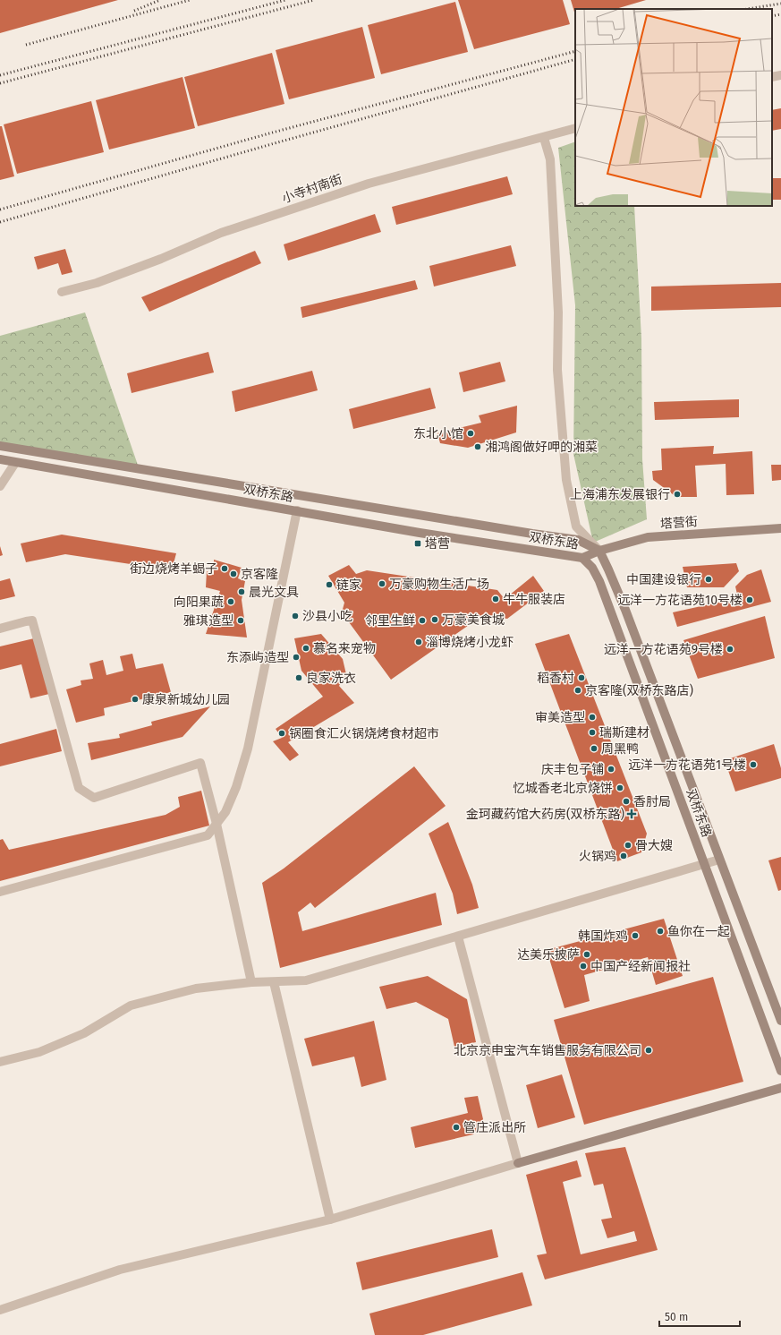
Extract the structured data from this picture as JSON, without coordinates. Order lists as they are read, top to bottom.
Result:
{
  "streets": {
    "street": ["小寺村南街", "双桥东路", "塔营街"]
  },
  "crossings": [
    ["双桥东路", "塔营街"]
  ],
  "places": {
    "other": [
      "东北小馆",
      "湘鸿阁做好呷的湘菜",
      "上海浦东发展银行",
      "街边烧烤羊蝎子",
      "京客隆",
      "中国建设银行",
      "万豪购物生活广场",
      "链家",
      "晨光文具",
      "牛牛服装店",
      "远洋一方花语苑10号楼",
      "向阳果蔬",
      "沙县小吃",
      "万豪美食城",
      "雅琪造型",
      "邻里生鲜",
      "淄博烧烤小龙虾",
      "慕名来宠物",
      "远洋一方花语苑9号楼",
      "东添屿造型",
      "良家洗衣",
      "稻香村",
      "京客隆(双桥东路店)",
      "康泉新城幼儿园",
      "审美造型",
      "瑞斯建材",
      "锅圈食汇火锅烧烤食材超市",
      "周黑鸭",
      "远洋一方花语苑1号楼",
      "庆丰包子铺",
      "忆城香老北京烧饼",
      "香肘局",
      "骨大嫂",
      "火锅鸡",
      "鱼你在一起",
      "韩国炸鸡",
      "达美乐披萨",
      "中国产经新闻报社",
      "北京京申宝汽车销售服务有限公司",
      "管庄派出所"
    ],
    "transit": ["塔营"],
    "health": ["金珂藏药馆大药房(双桥东路)"]
  },
  "scale_bar": "50 m"
}
